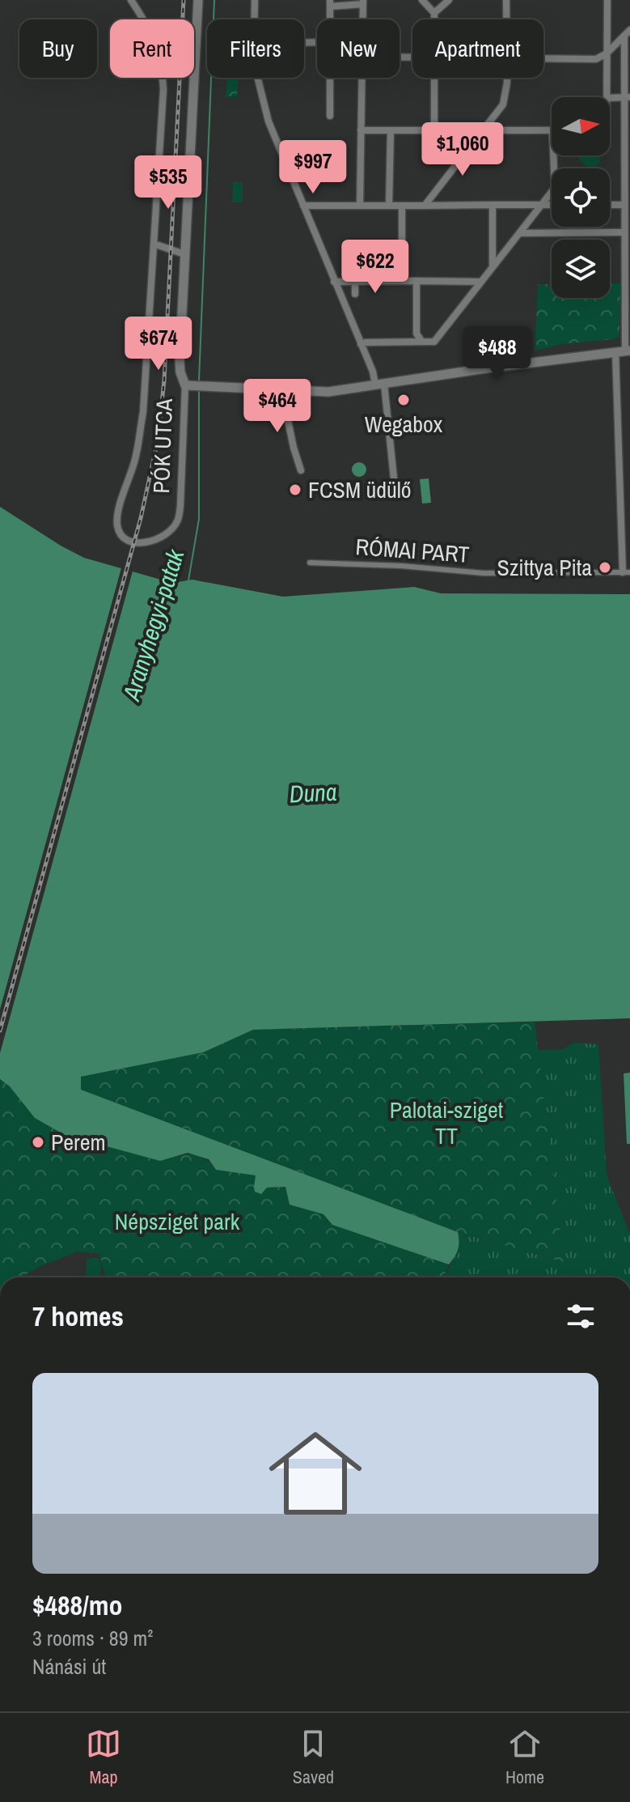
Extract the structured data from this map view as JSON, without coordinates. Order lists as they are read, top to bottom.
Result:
{
  "streets": {
    "street": ["PÓK UTCA", "RÓMAI PART"]
  },
  "water": ["Aranyhegyi-patak", "Duna"],
  "parks": ["Palotai-sziget TT", "Népsziget park"],
  "places": [
    "Wegabox",
    "FCSM üdülő",
    "Szittya Pita",
    "Perem"
  ],
  "north": "right",
  "page": {
    "chip": [
      "Buy",
      "Rent",
      "Filters",
      "New",
      "Apartment"
    ],
    "price": [
      "$1,060",
      "$997",
      "$535",
      "$622",
      "$674",
      "$488",
      "$464"
    ],
    "heading": "7 homes",
    "list": [
      {
        "name": "$488/mo",
        "note": "3 rooms · 89 m² · Nánási út"
      }
    ],
    "tabs": ["Map", "Saved", "Home"]
  }
}
